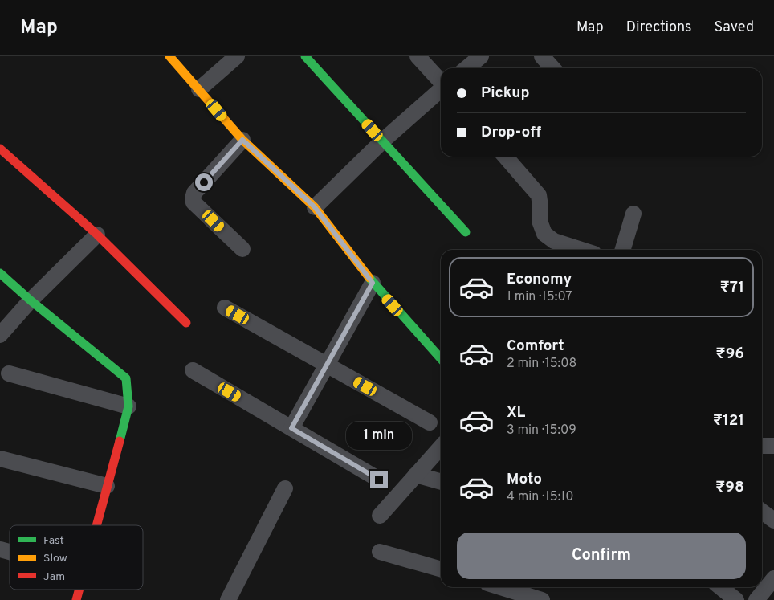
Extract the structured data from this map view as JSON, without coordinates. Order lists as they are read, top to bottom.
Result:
{
  "legend": ["Fast", "Slow", "Jam"],
  "page": {
    "header": "Map",
    "nav": ["Map", "Directions", "Saved"],
    "banner": ["Pickup", "Drop-off"],
    "list": [
      {
        "name": "Economy",
        "note": "1 min · 15:07",
        "value": "₹71"
      },
      {
        "name": "Comfort",
        "note": "2 min · 15:08",
        "value": "₹96"
      },
      {
        "name": "XL",
        "note": "3 min · 15:09",
        "value": "₹121"
      },
      {
        "name": "Moto",
        "note": "4 min · 15:10",
        "value": "₹98"
      }
    ],
    "bubble": "1 min",
    "buttons": "Confirm"
  }
}
